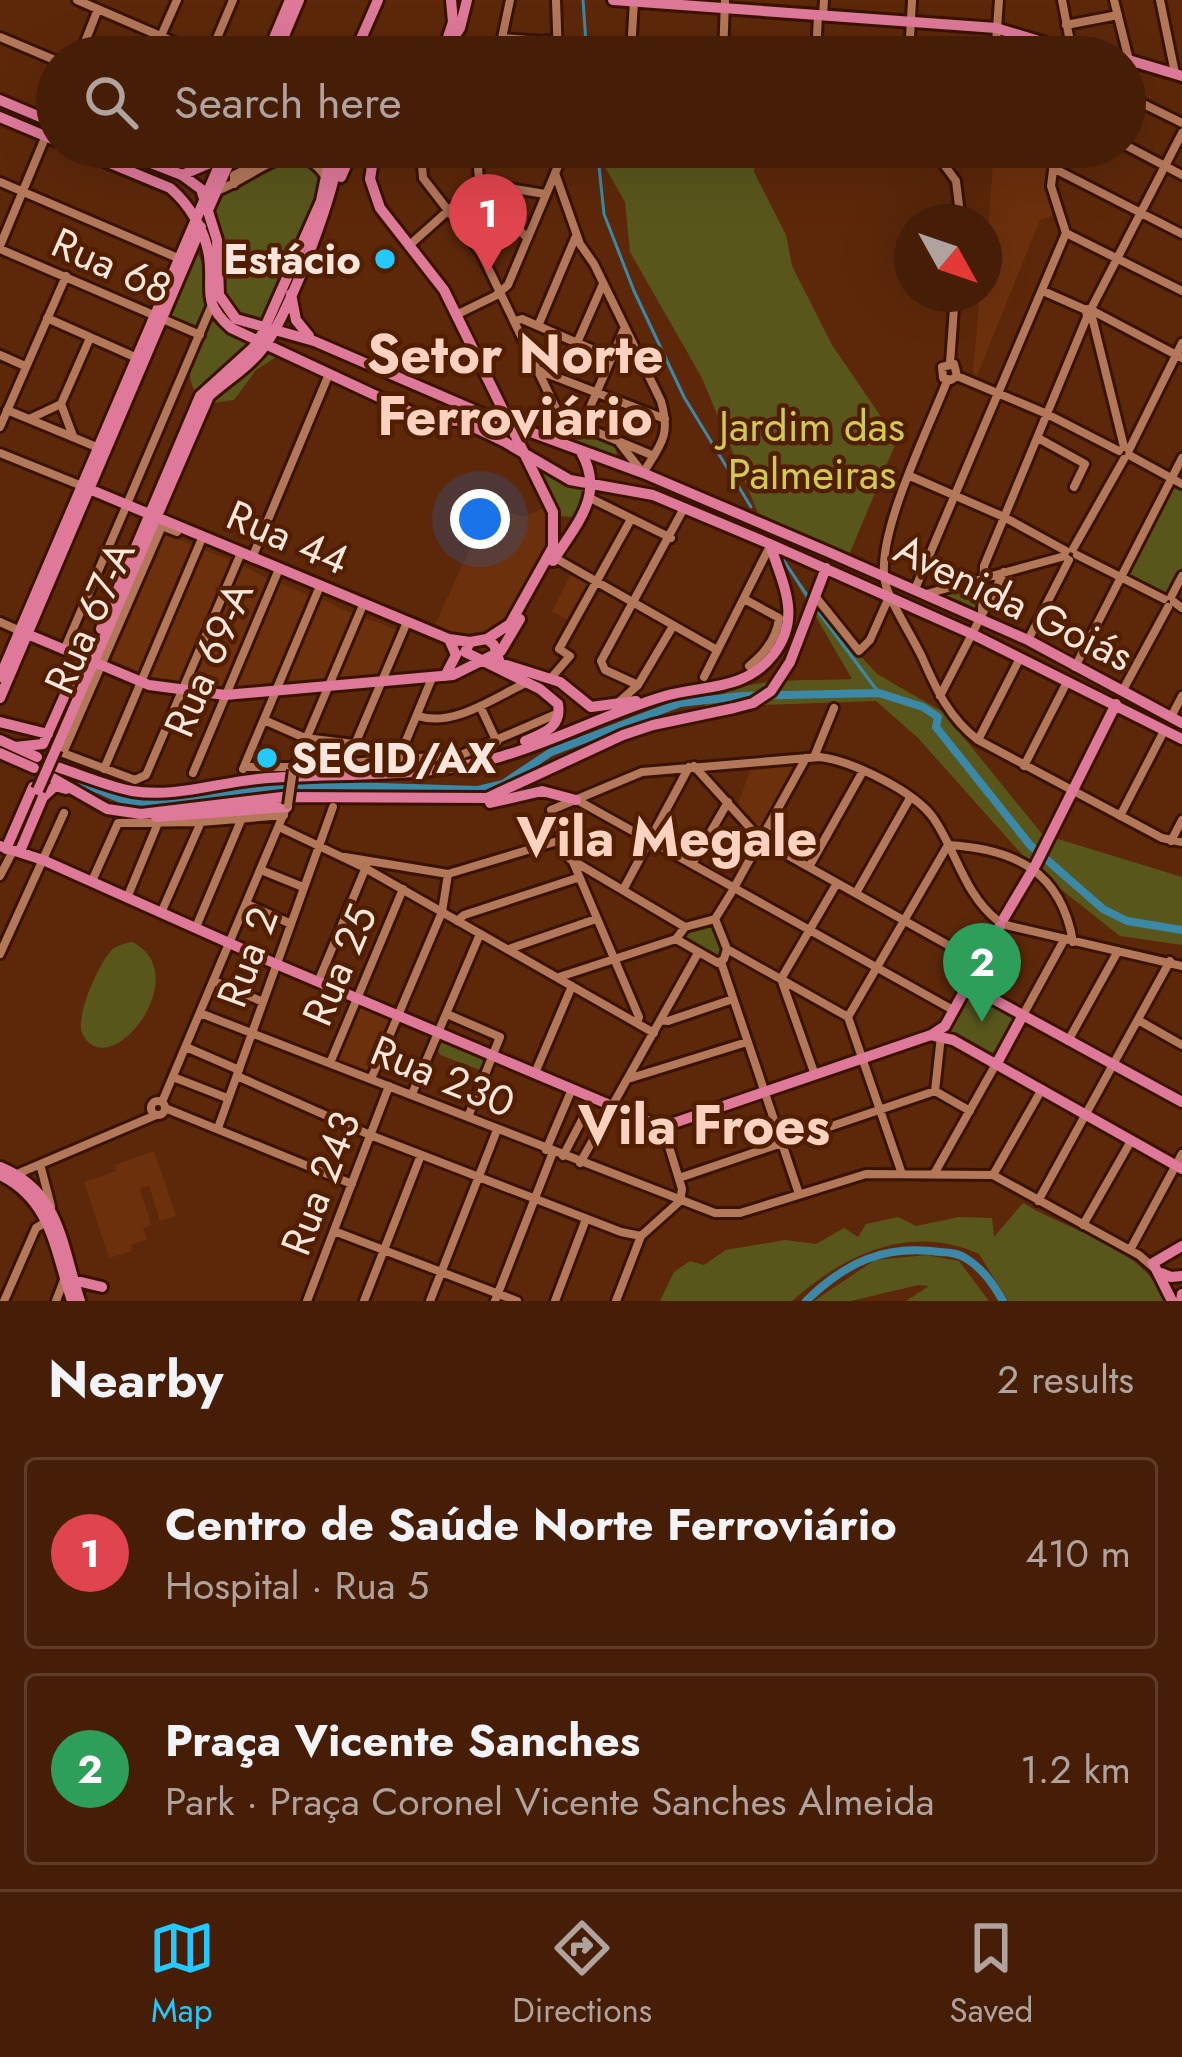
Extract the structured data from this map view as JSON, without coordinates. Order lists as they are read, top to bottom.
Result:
{
  "streets": {
    "main road": ["Rua 44", "Avenida Goiás"],
    "street": [
      "Rua 68",
      "Rua 67-A",
      "Rua 69-A",
      "Rua 2",
      "Rua 25",
      "Rua 230",
      "Rua 243"
    ]
  },
  "crossings": [
    ["Rua 44", "Rua 67-A"],
    ["Rua 44", "Rua 69-A"],
    ["Rua 2", "Rua 230"],
    ["Rua 25", "Rua 230"],
    ["Rua 230", "Rua 243"]
  ],
  "districts": ["Setor Norte Ferroviário", "Vila Megale", "Vila Froes"],
  "parks": ["Jardim das Palmeiras"],
  "places": ["Estácio", "SECID/AX"],
  "north": "bottom right",
  "page": {
    "search": "Search here",
    "pins": ["1", "2"],
    "heading": ["Nearby", "2 results"],
    "list": [
      {
        "mark": "1",
        "name": "Centro de Saúde Norte Ferroviário",
        "note": "Hospital · Rua 5",
        "value": "410 m"
      },
      {
        "mark": "2",
        "name": "Praça Vicente Sanches",
        "note": "Park · Praça Coronel Vicente Sanches Almeida",
        "value": "1.2 km"
      }
    ],
    "nav": ["Map", "Directions", "Saved"]
  }
}
